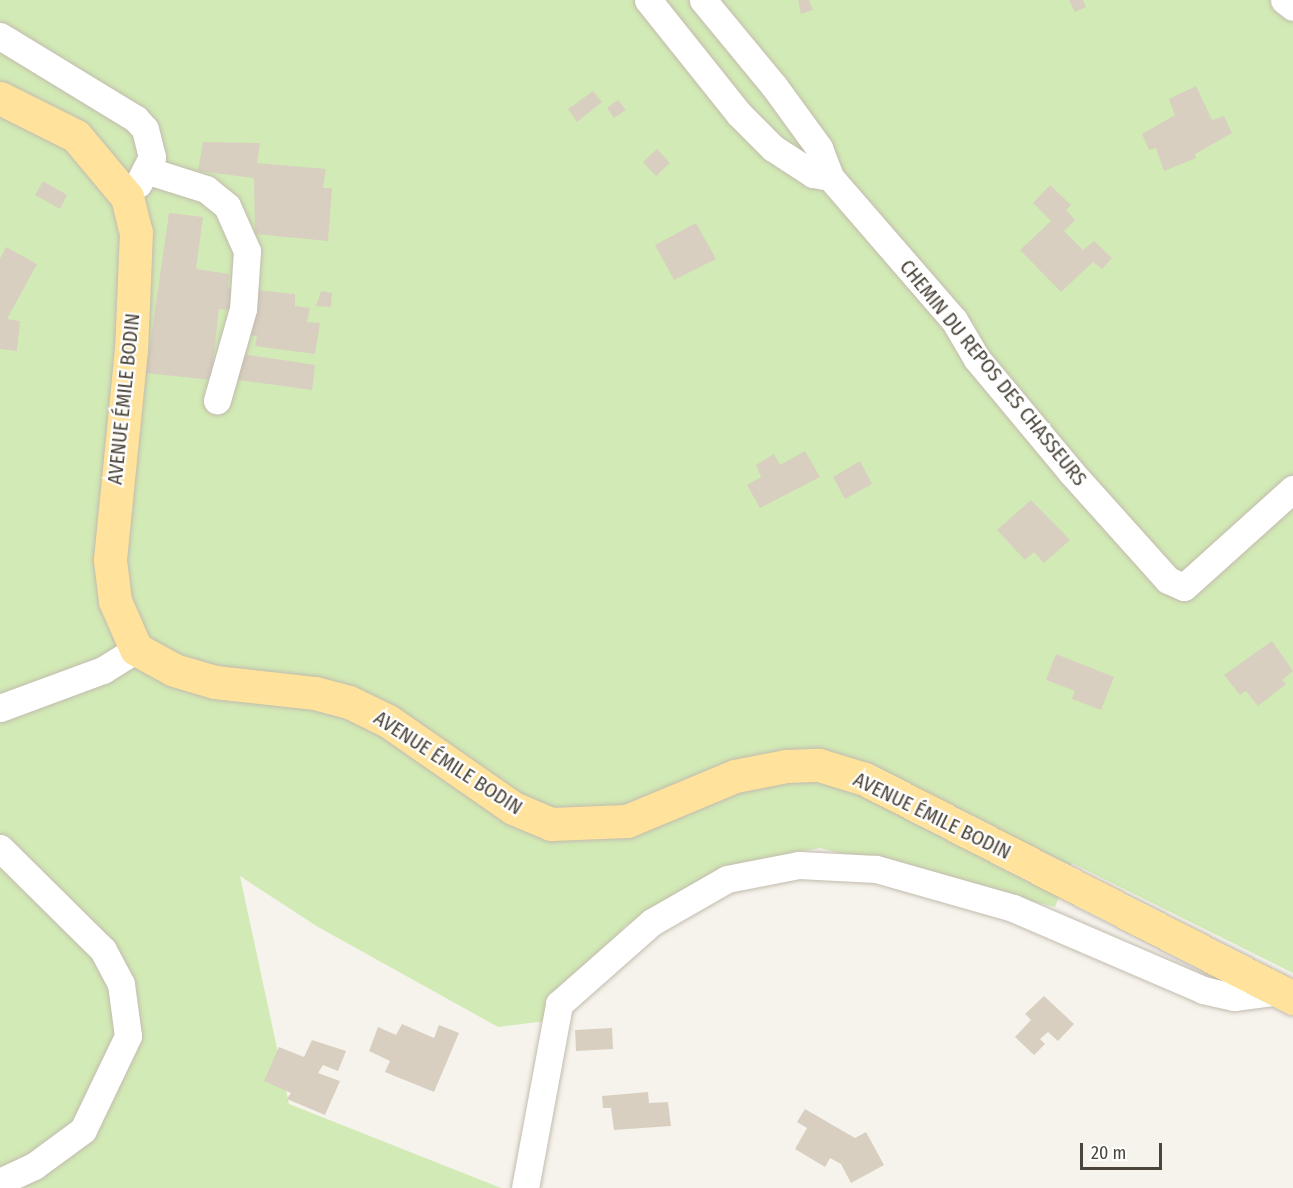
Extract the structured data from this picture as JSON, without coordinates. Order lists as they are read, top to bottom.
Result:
{
  "streets": {
    "main road": ["AVENUE ÉMILE BODIN"],
    "street": ["CHEMIN DU REPOS DES CHASSEURS"]
  },
  "scale_bar": "20 m"
}
